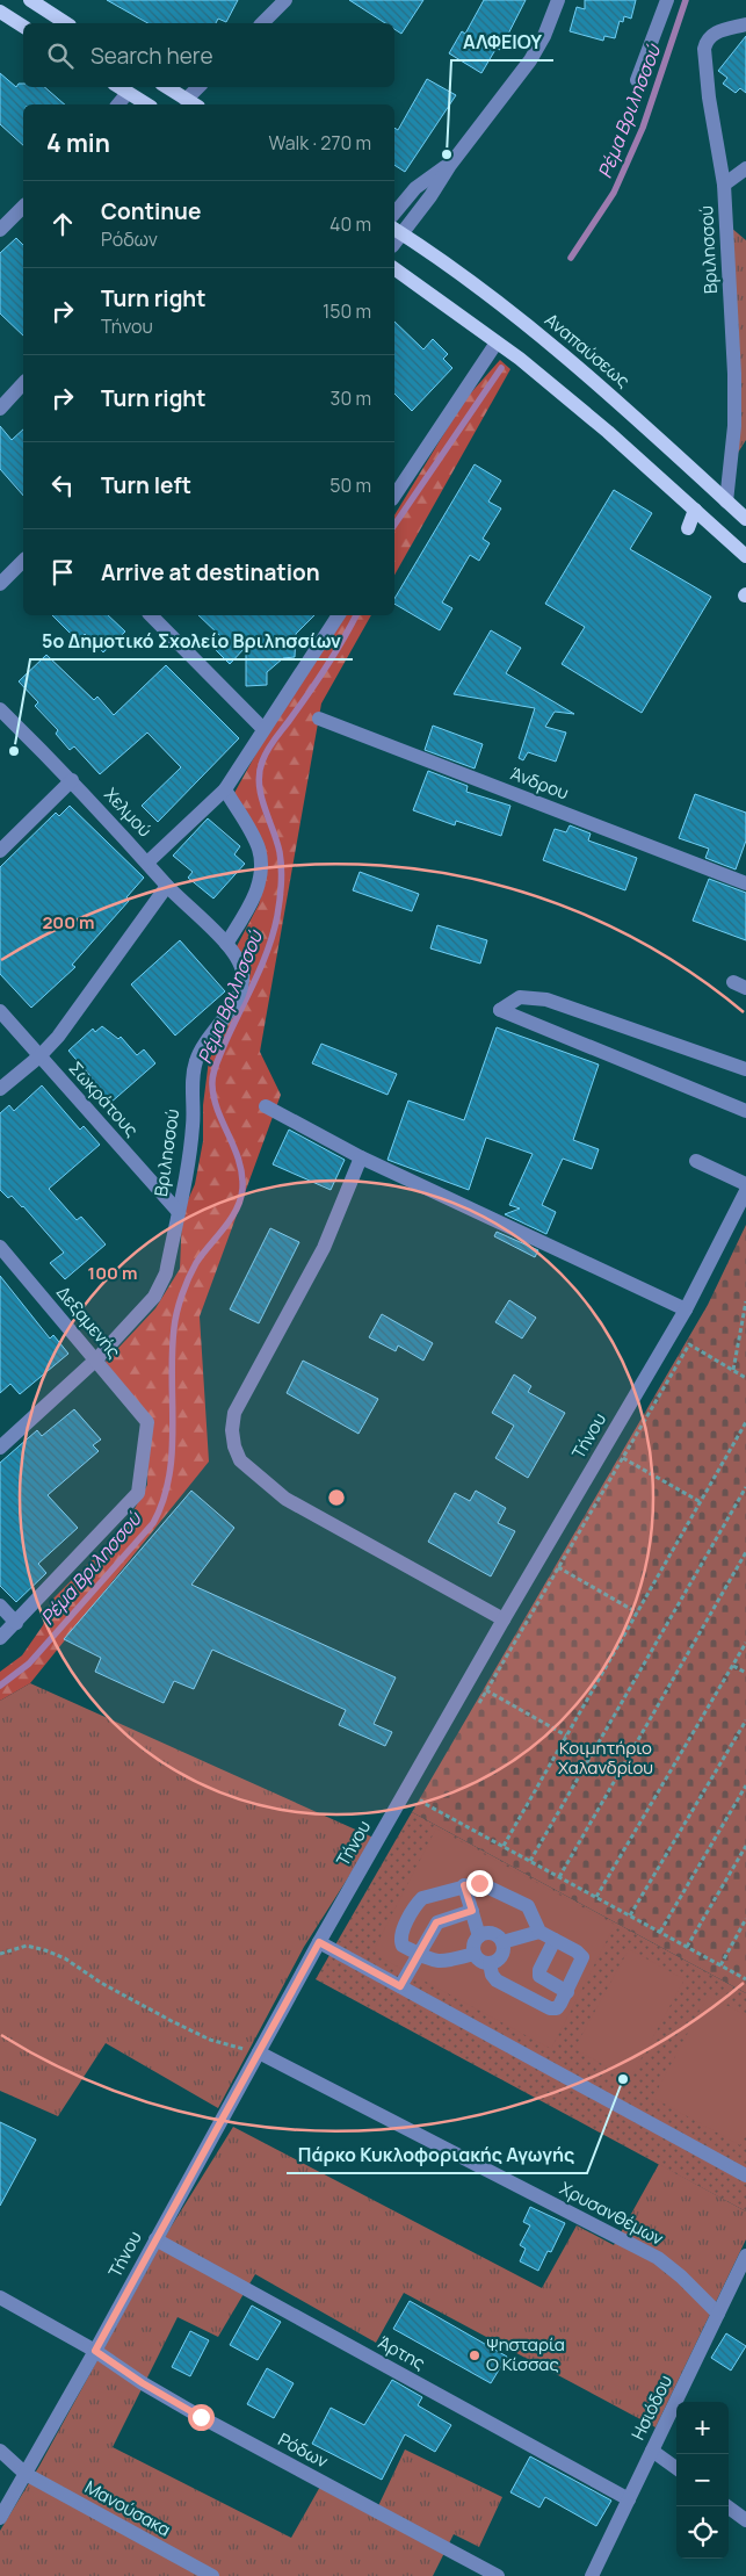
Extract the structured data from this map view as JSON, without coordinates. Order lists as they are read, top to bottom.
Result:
{
  "streets": {
    "main road": ["Αναπαύσεως"],
    "street": [
      "Βριλησσού",
      "Άνδρου",
      "Χελμού",
      "Σωκράτους",
      "Δεξαμενής",
      "Τήνου",
      "Χρυσανθέμων",
      "Άρτης",
      "Ησιόδου",
      "Ρόδων",
      "Μανούσακα"
    ]
  },
  "crossings": [
    ["Βριλησσού", "Αναπαύσεως"],
    ["Βριλησσού", "Χελμού"],
    ["Βριλησσού", "Σωκράτους"],
    ["Βριλησσού", "Δεξαμενής"],
    ["Τήνου", "Χρυσανθέμων"],
    ["Τήνου", "Άρτης"],
    ["Τήνου", "Ρόδων"],
    ["Τήνου", "Μανούσακα"],
    ["Χρυσανθέμων", "Ησιόδου"],
    ["Άρτης", "Ησιόδου"]
  ],
  "water": ["Ρέμα Βριλησσού"],
  "parks": ["Κοιμητήριο Χαλανδρίου"],
  "places": [
    "ΑΛΦΕΙΟΥ",
    "5ο Δημοτικό Σχολείο Βριλησσίων",
    "Πάρκο Κυκλοφοριακής Αγωγής",
    "Ψησταρία Ο Κίσσας"
  ],
  "page": {
    "search": "Search here",
    "heading": ["4 min", "Walk · 270 m"],
    "list": [
      ["Continue", "Ρόδων", "40 m"],
      ["Turn right", "Τήνου", "150 m"],
      ["Turn right", "30 m"],
      ["Turn left", "50 m"],
      "Arrive at destination"
    ],
    "map_buttons": ["+", "−"]
  },
  "rings": ["200 m", "100 m"]
}
